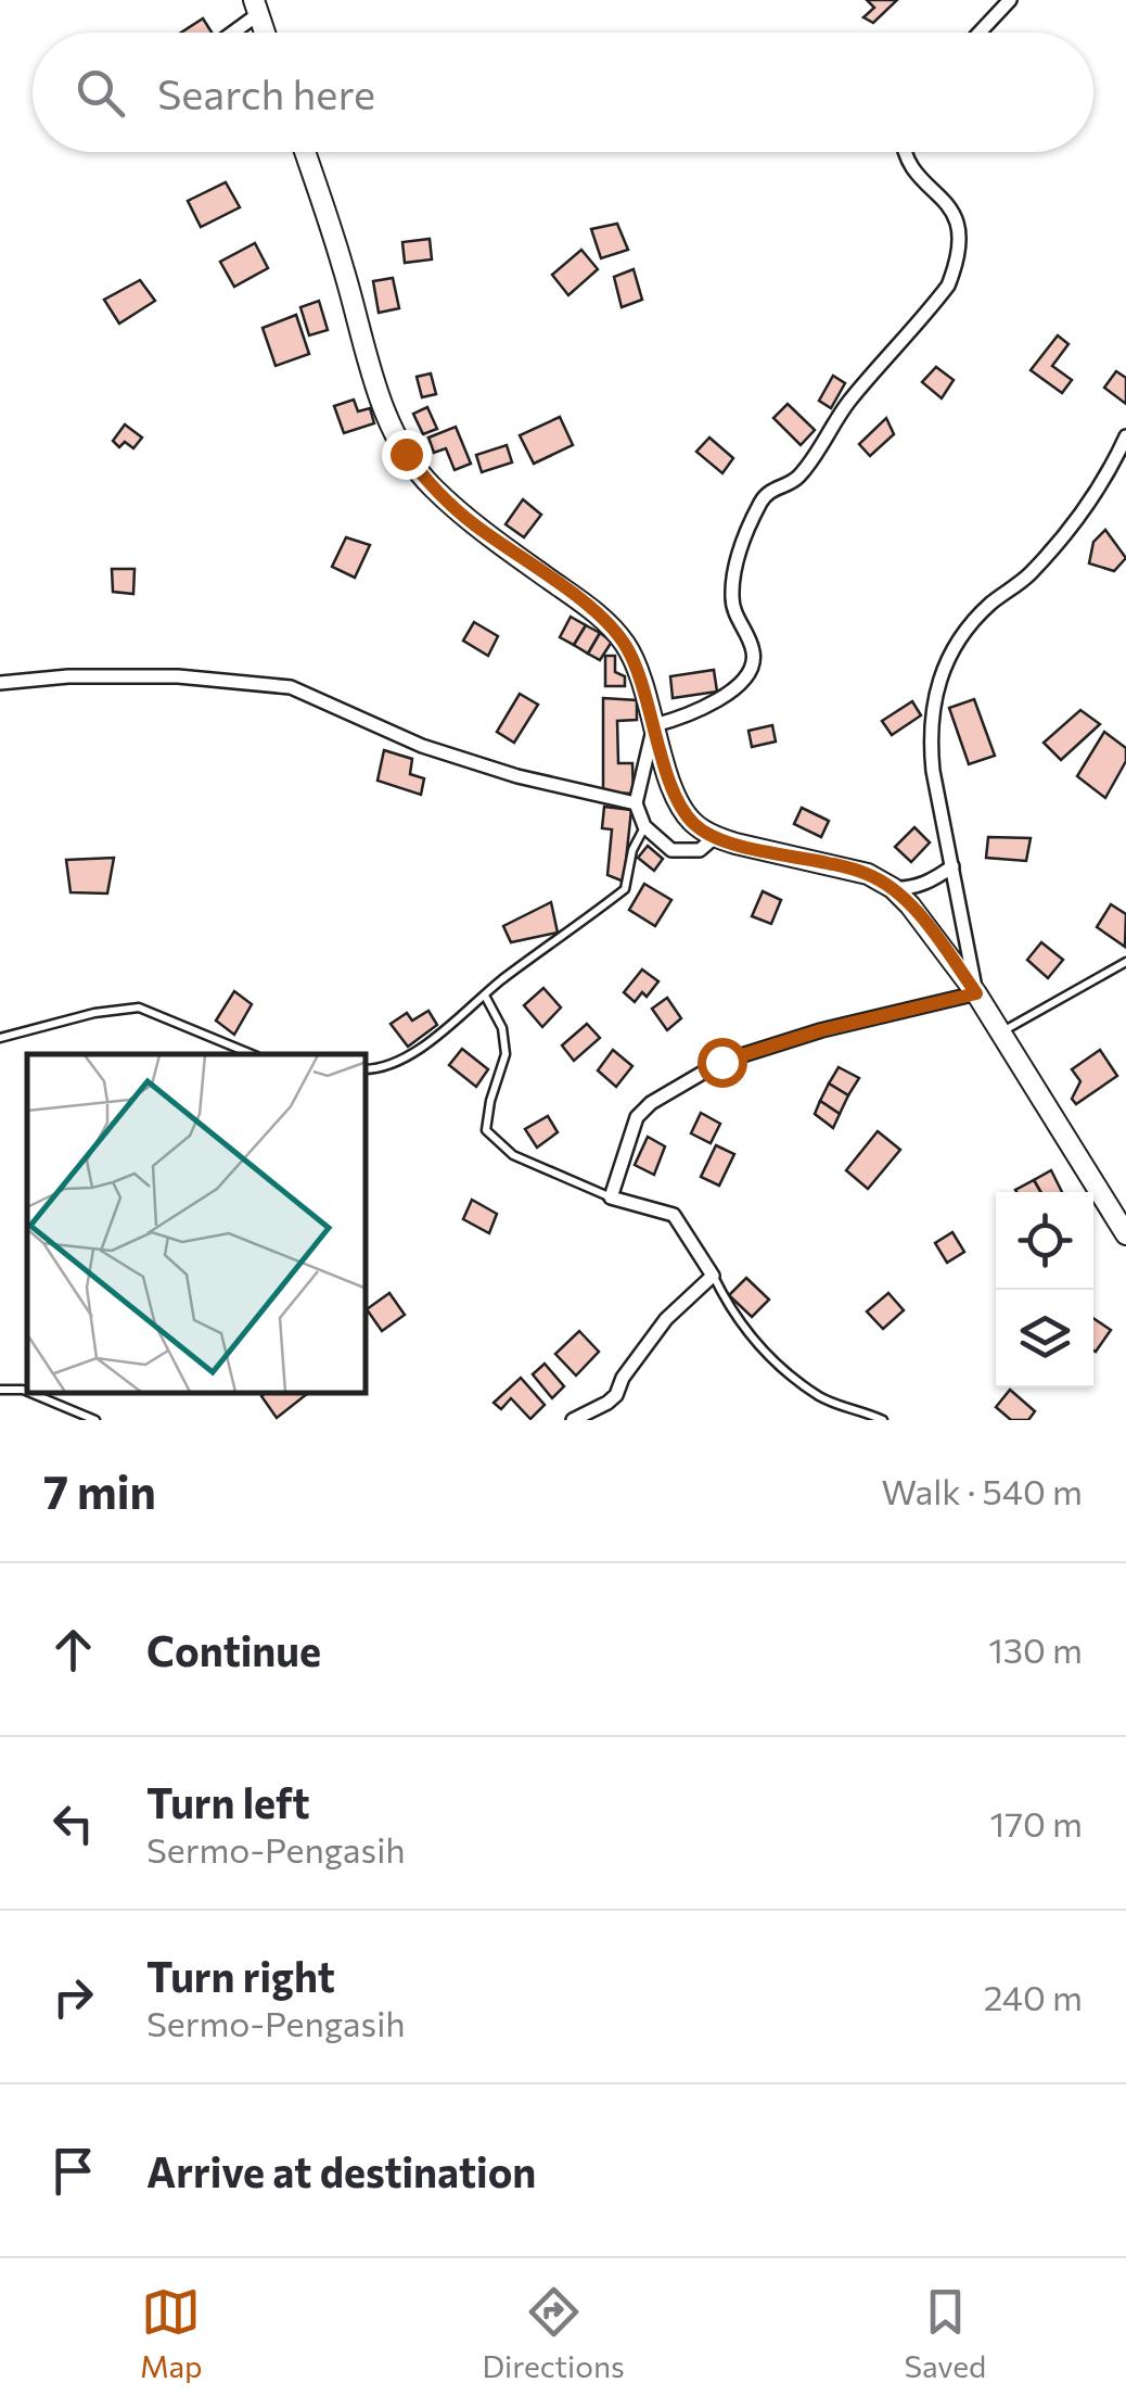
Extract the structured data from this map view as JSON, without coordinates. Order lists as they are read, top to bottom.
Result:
{
  "page": {
    "search": "Search here",
    "heading": ["7 min", "Walk · 540 m"],
    "list": [
      ["Continue", "130 m"],
      ["Turn left", "Sermo-Pengasih", "170 m"],
      ["Turn right", "Sermo-Pengasih", "240 m"],
      "Arrive at destination"
    ],
    "nav": ["Map", "Directions", "Saved"]
  }
}
